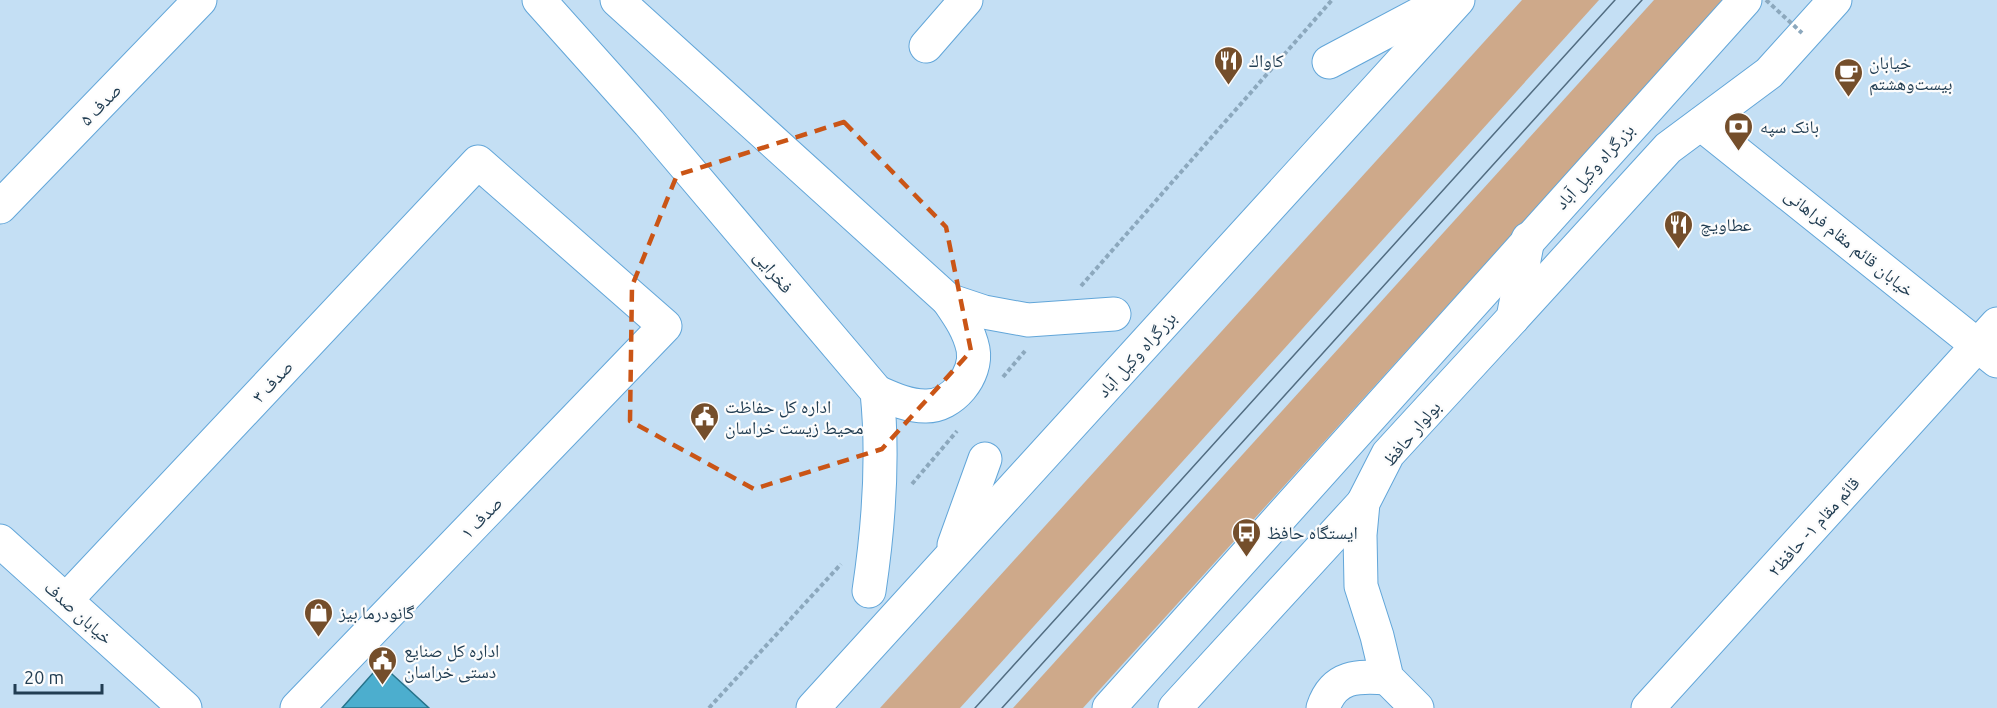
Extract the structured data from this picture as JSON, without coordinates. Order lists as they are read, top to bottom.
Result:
{
  "streets": {
    "main road": [
      "صدف ۵",
      "بزرگراه وکیل آباد",
      "خیابان قائم مقام فراهانی",
      "فخرایی",
      "صدف ۳",
      "بولوار حافظ",
      "صدف ۱",
      "قائم مقام ۱- حافظ۲",
      "خیابان صدف"
    ]
  },
  "crossings": [
    ["خیابان قائم مقام فراهانی", "بولوار حافظ"],
    ["خیابان قائم مقام فراهانی", "قائم مقام ۱- حافظ۲"],
    ["صدف ۳", "صدف ۱"],
    ["صدف ۳", "خیابان صدف"]
  ],
  "places": {
    "restaurant": ["كاواك", "عطاویچ"],
    "cafe": ["خیابان بیست‌و‌هشتم"],
    "bank": ["بانک سپه"],
    "public building": ["اداره کل حفاظت محیط زیست خراسان", "اداره کل صنایع دستی خراسان"],
    "bus stop": ["ایستگاه حافظ"],
    "shop": ["گانودرما بیز"]
  },
  "scale_bar": "20 m"
}
